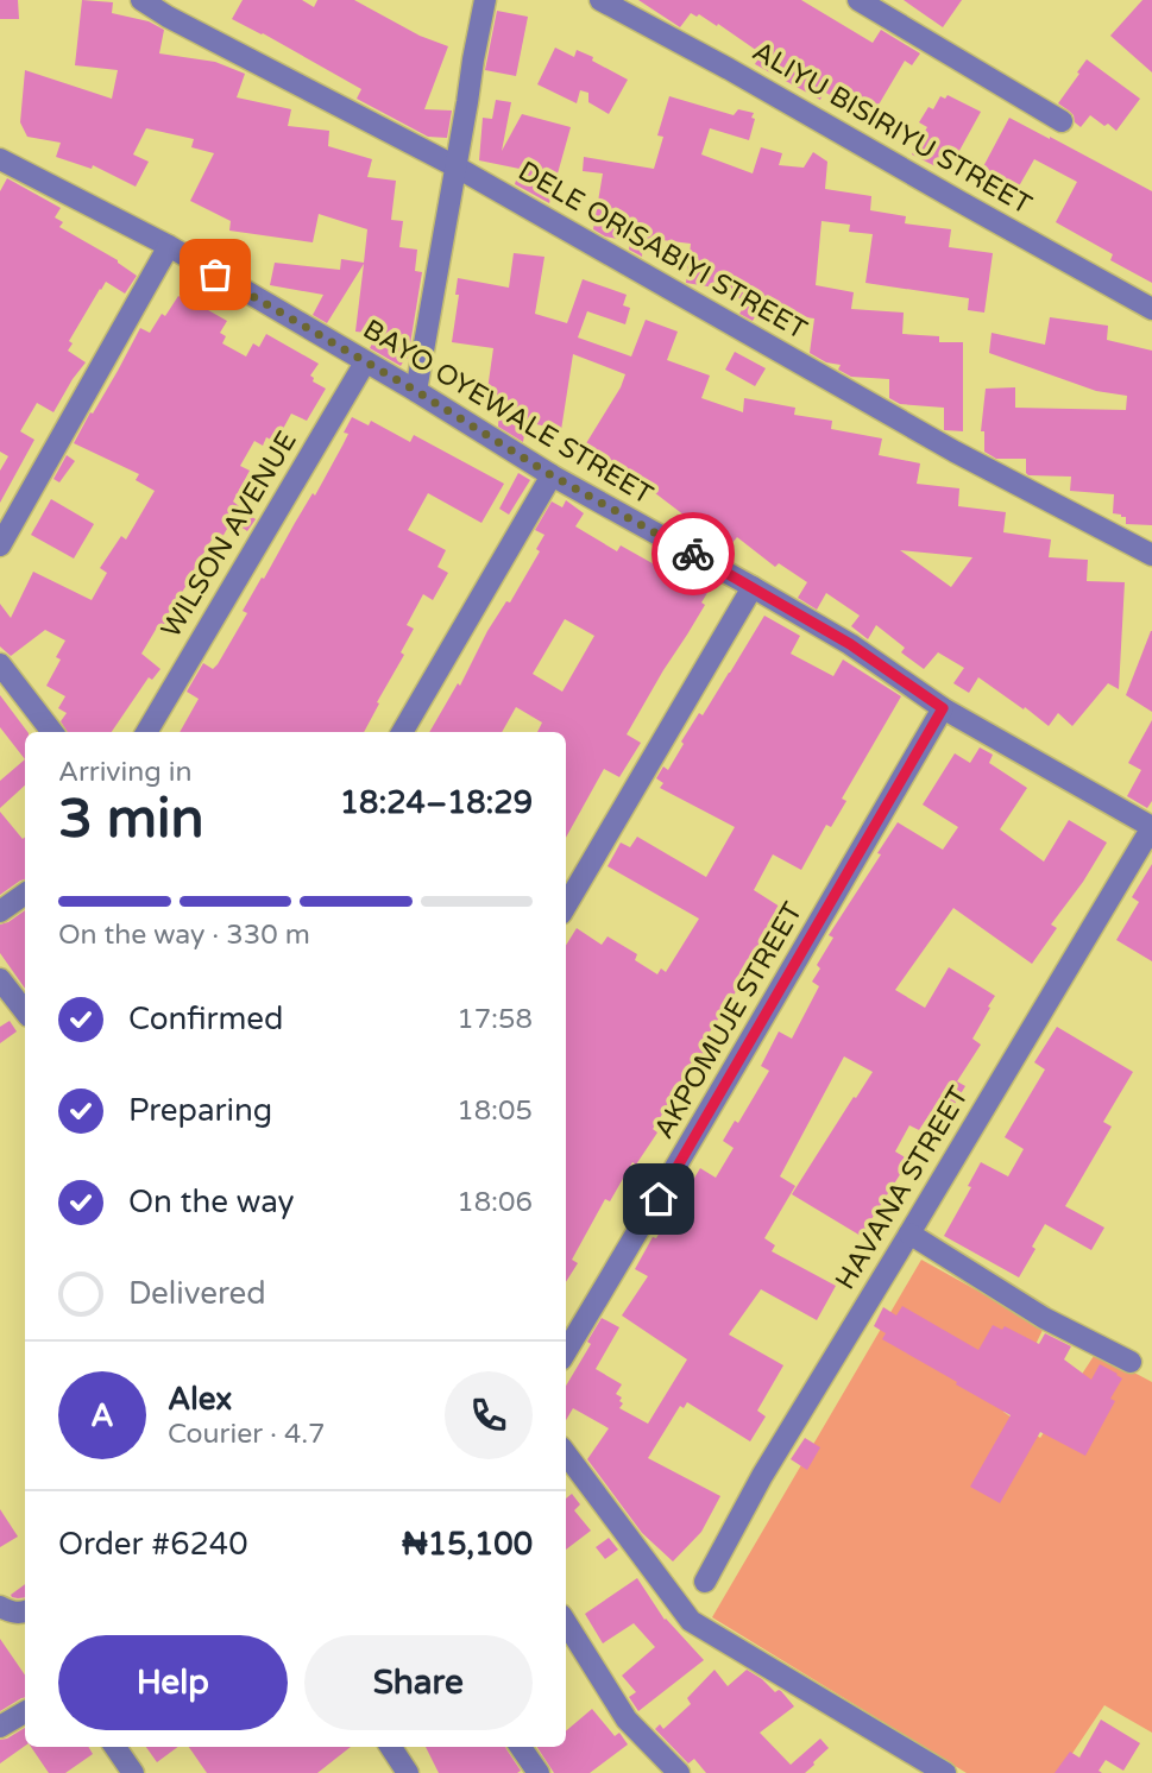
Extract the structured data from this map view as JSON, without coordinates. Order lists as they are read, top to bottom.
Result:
{
  "streets": {
    "street": [
      "ALIYU BISIRIYU STREET",
      "DELE ORISABIYI STREET",
      "BAYO OYEWALE STREET",
      "WILSON AVENUE",
      "AKPOMUJE STREET",
      "HAVANA STREET"
    ]
  },
  "crossings": [
    ["BAYO OYEWALE STREET", "WILSON AVENUE"],
    ["BAYO OYEWALE STREET", "AKPOMUJE STREET"],
    ["BAYO OYEWALE STREET", "HAVANA STREET"]
  ],
  "page": {
    "heading": ["3 min", "Arriving in", "18:24–18:29"],
    "panel": [
      "Alex",
      "Courier · 4.7",
      "Order #6240",
      "₦15,100"
    ],
    "bar": "On the way · 330 m",
    "list": [
      ["Confirmed", "17:58"],
      ["Preparing", "18:05"],
      ["On the way", "18:06"],
      "Delivered"
    ],
    "round": "A",
    "buttons": ["Help", "Share"]
  }
}
